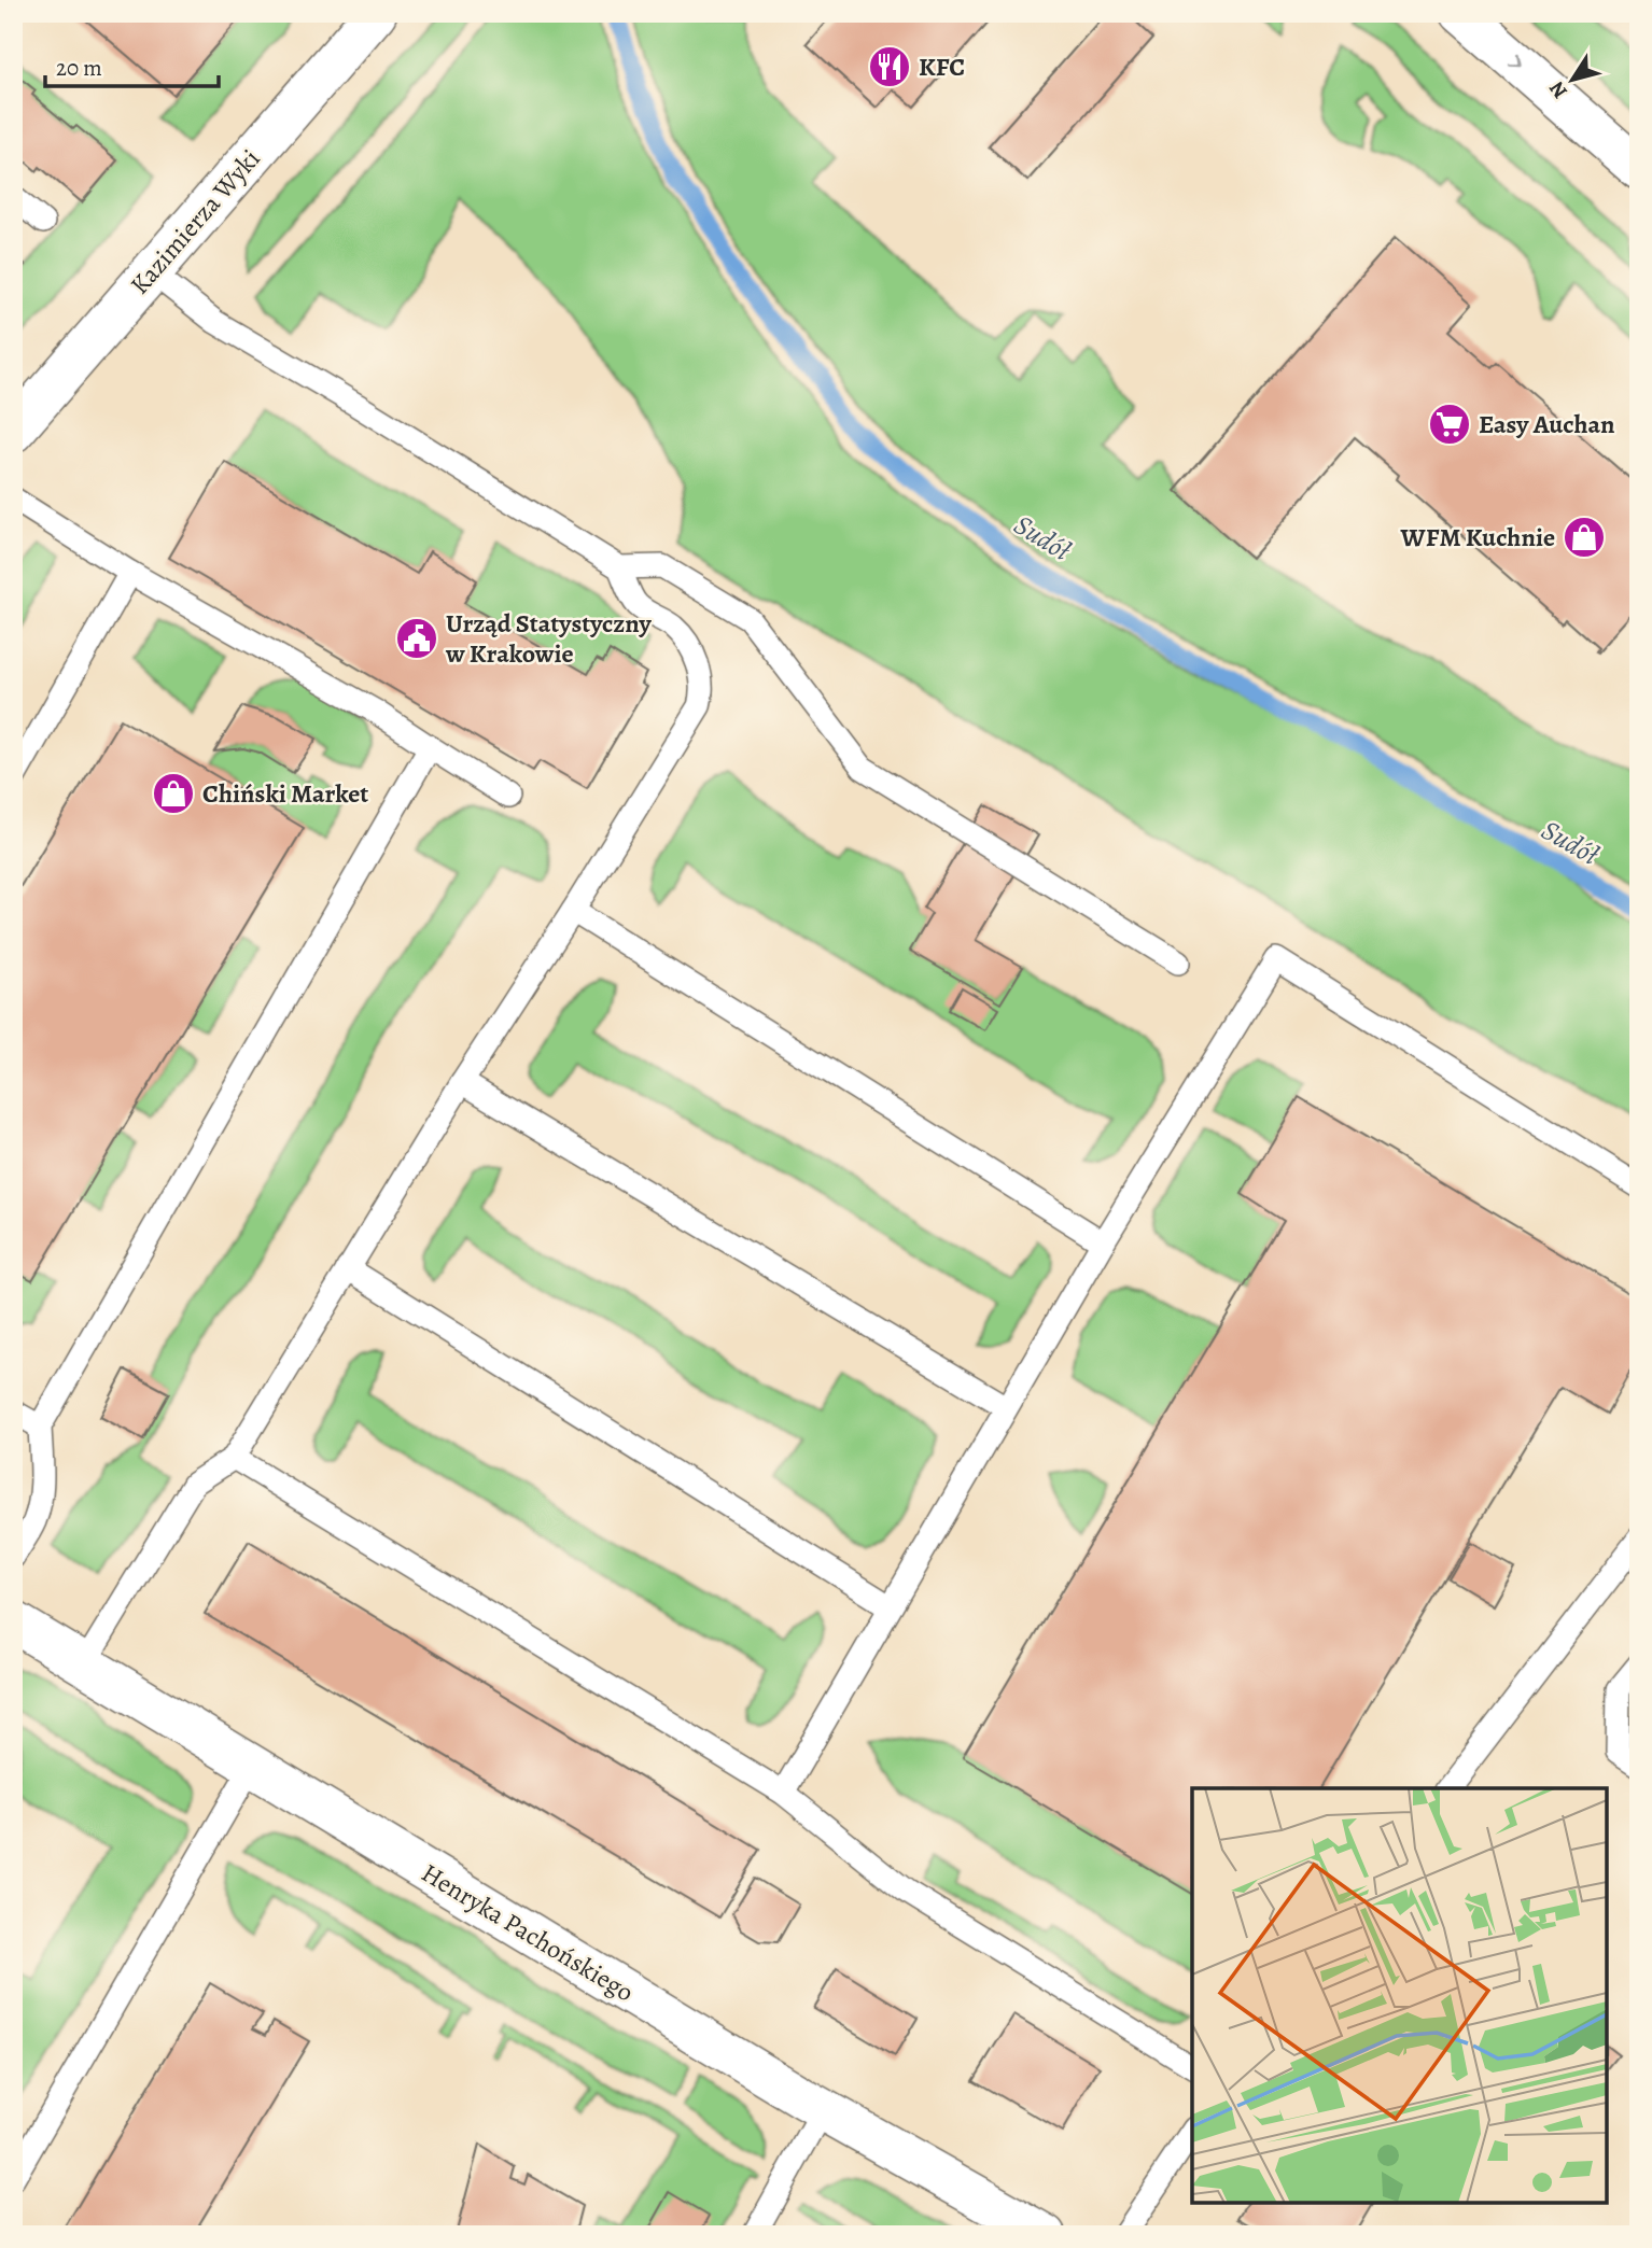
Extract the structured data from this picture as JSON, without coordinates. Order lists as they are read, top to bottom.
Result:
{
  "streets": {
    "street": ["Kazimierza Wyki", "Henryka Pachońskiego"]
  },
  "water": ["Sudół"],
  "places": {
    "restaurant": ["KFC"],
    "supermarket": ["Easy Auchan"],
    "shop": ["WFM Kuchnie", "Chiński Market"],
    "public building": ["Urząd Statystyczny w Krakowie"]
  },
  "scale_bar": "20 m",
  "north": "bottom left"
}
